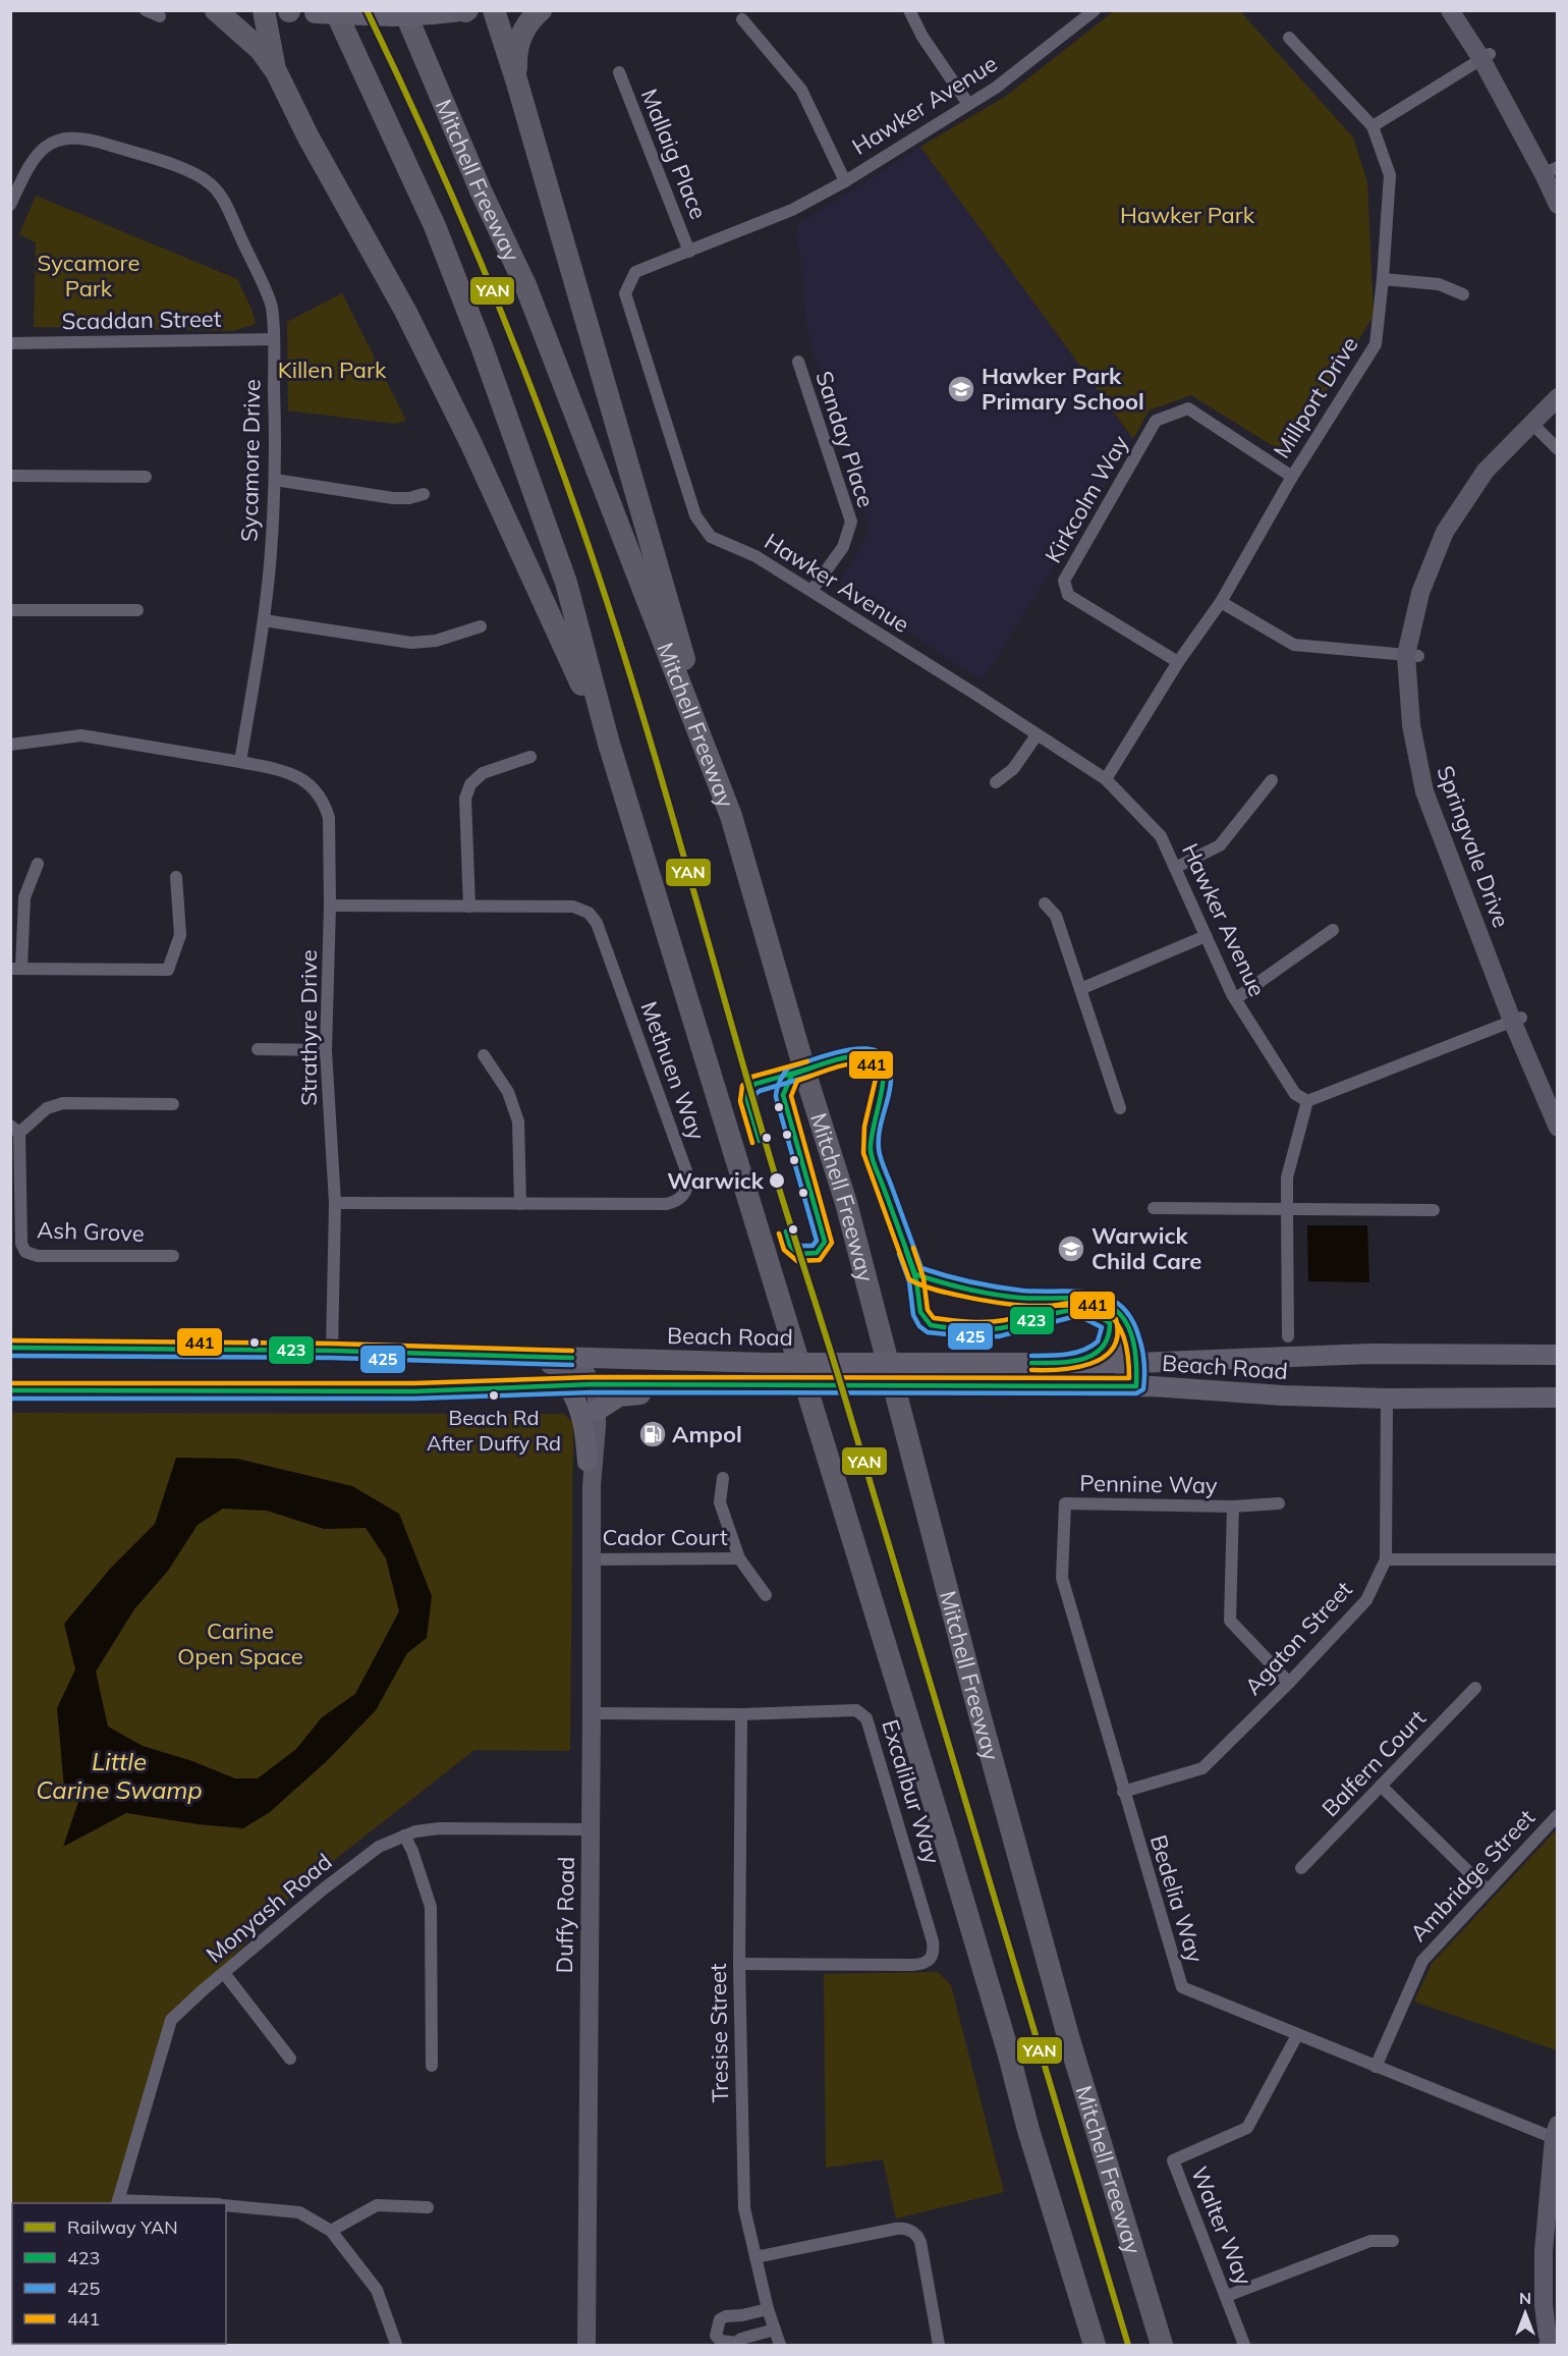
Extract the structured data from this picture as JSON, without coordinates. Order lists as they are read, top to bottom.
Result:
{
  "streets": {
    "highway": ["Mitchell Freeway"],
    "main road": ["Springvale Drive", "Beach Road", "Duffy Road"],
    "street": [
      "Hawker Avenue",
      "Mallaig Place",
      "Scaddan Street",
      "Millport Drive",
      "Sanday Place",
      "Sycamore Drive",
      "Kirkcolm Way",
      "Strathyre Drive",
      "Methuen Way",
      "Ash Grove",
      "Pennine Way",
      "Cador Court",
      "Agaton Street",
      "Balfern Court",
      "Excalibur Way",
      "Ambridge Street",
      "Bedelia Way",
      "Monyash Road",
      "Tresise Street",
      "Walter Way"
    ]
  },
  "crossings": [
    ["Hawker Avenue", "Mallaig Place"],
    ["Hawker Avenue", "Millport Drive"],
    ["Hawker Avenue", "Sanday Place"],
    ["Scaddan Street", "Sycamore Drive"],
    ["Millport Drive", "Kirkcolm Way"],
    ["Sycamore Drive", "Strathyre Drive"],
    ["Strathyre Drive", "Methuen Way"],
    ["Strathyre Drive", "Beach Road"],
    ["Beach Road", "Agaton Street"],
    ["Beach Road", "Duffy Road"],
    ["Pennine Way", "Agaton Street"],
    ["Pennine Way", "Bedelia Way"],
    ["Cador Court", "Duffy Road"],
    ["Agaton Street", "Bedelia Way"],
    ["Excalibur Way", "Duffy Road"],
    ["Excalibur Way", "Tresise Street"],
    ["Ambridge Street", "Bedelia Way"],
    ["Bedelia Way", "Walter Way"],
    ["Monyash Road", "Duffy Road"]
  ],
  "water": ["Little Carine Swamp"],
  "parks": [
    "Hawker Park",
    "Sycamore Park",
    "Killen Park",
    "Carine Open Space"
  ],
  "places": {
    "school or university": ["Hawker Park Primary School", "Warwick Child Care"],
    "other": ["Warwick", "Beach Rd After Duffy Rd"],
    "fuel station": ["Ampol"]
  },
  "lines": [
    "rail line YAN",
    "transit line 425",
    "transit line 423",
    "transit line 441"
  ],
  "legend": [
    "Railway YAN",
    "423",
    "425",
    "441"
  ],
  "north": "top"
}
